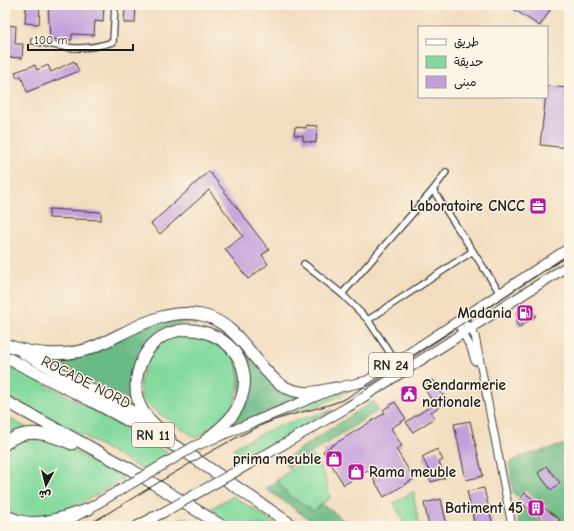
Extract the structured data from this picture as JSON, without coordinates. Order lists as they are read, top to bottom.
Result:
{
  "streets": {
    "highway": ["ROCADE NORD", "RN 11"],
    "main road": ["RN 24"]
  },
  "places": {
    "office": ["Laboratoire CNCC"],
    "fuel station": ["Madania"],
    "public building": ["Gendarmerie nationale"],
    "shop": ["prima meuble", "Rama meuble"],
    "building": ["Batiment 45"]
  },
  "legend": ["طريق", "حديقة", "مبنى"],
  "scale_bar": "100 m",
  "north": "bottom"
}
